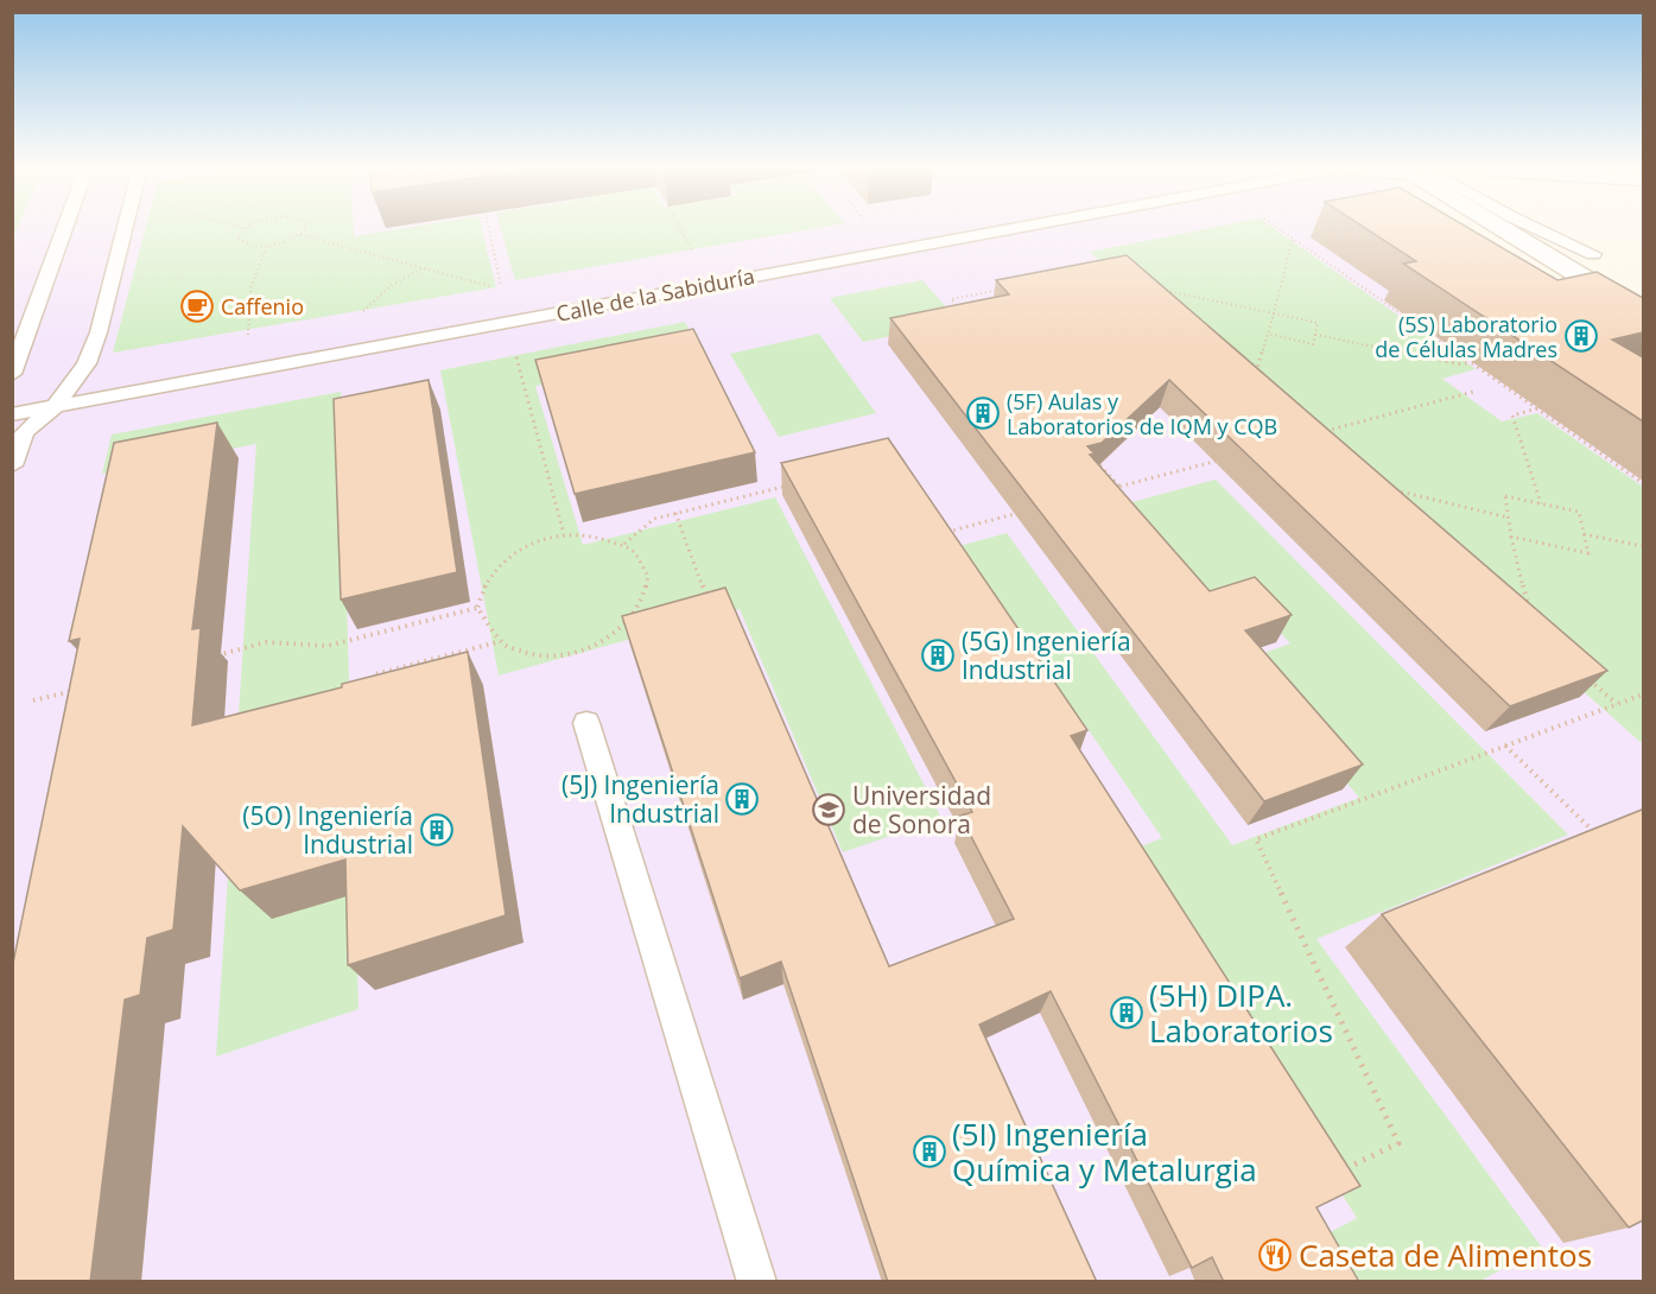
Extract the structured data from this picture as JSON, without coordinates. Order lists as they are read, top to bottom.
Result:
{
  "streets": {
    "lane": ["Calle de la Sabiduría"]
  },
  "places": {
    "cafe": ["Caffenio"],
    "building": [
      "(5S) Laboratorio de Células Madres",
      "(5F) Aulas y Laboratorios de IQM y CQB",
      "(5G) Ingeniería Industrial",
      "(5J) Ingeniería Industrial",
      "(5O) Ingeniería Industrial",
      "(5H) DIPA. Laboratorios",
      "(5I) Ingeniería Química y Metalurgia"
    ],
    "school or university": ["Universidad de Sonora"],
    "restaurant": ["Caseta de Alimentos"]
  }
}
